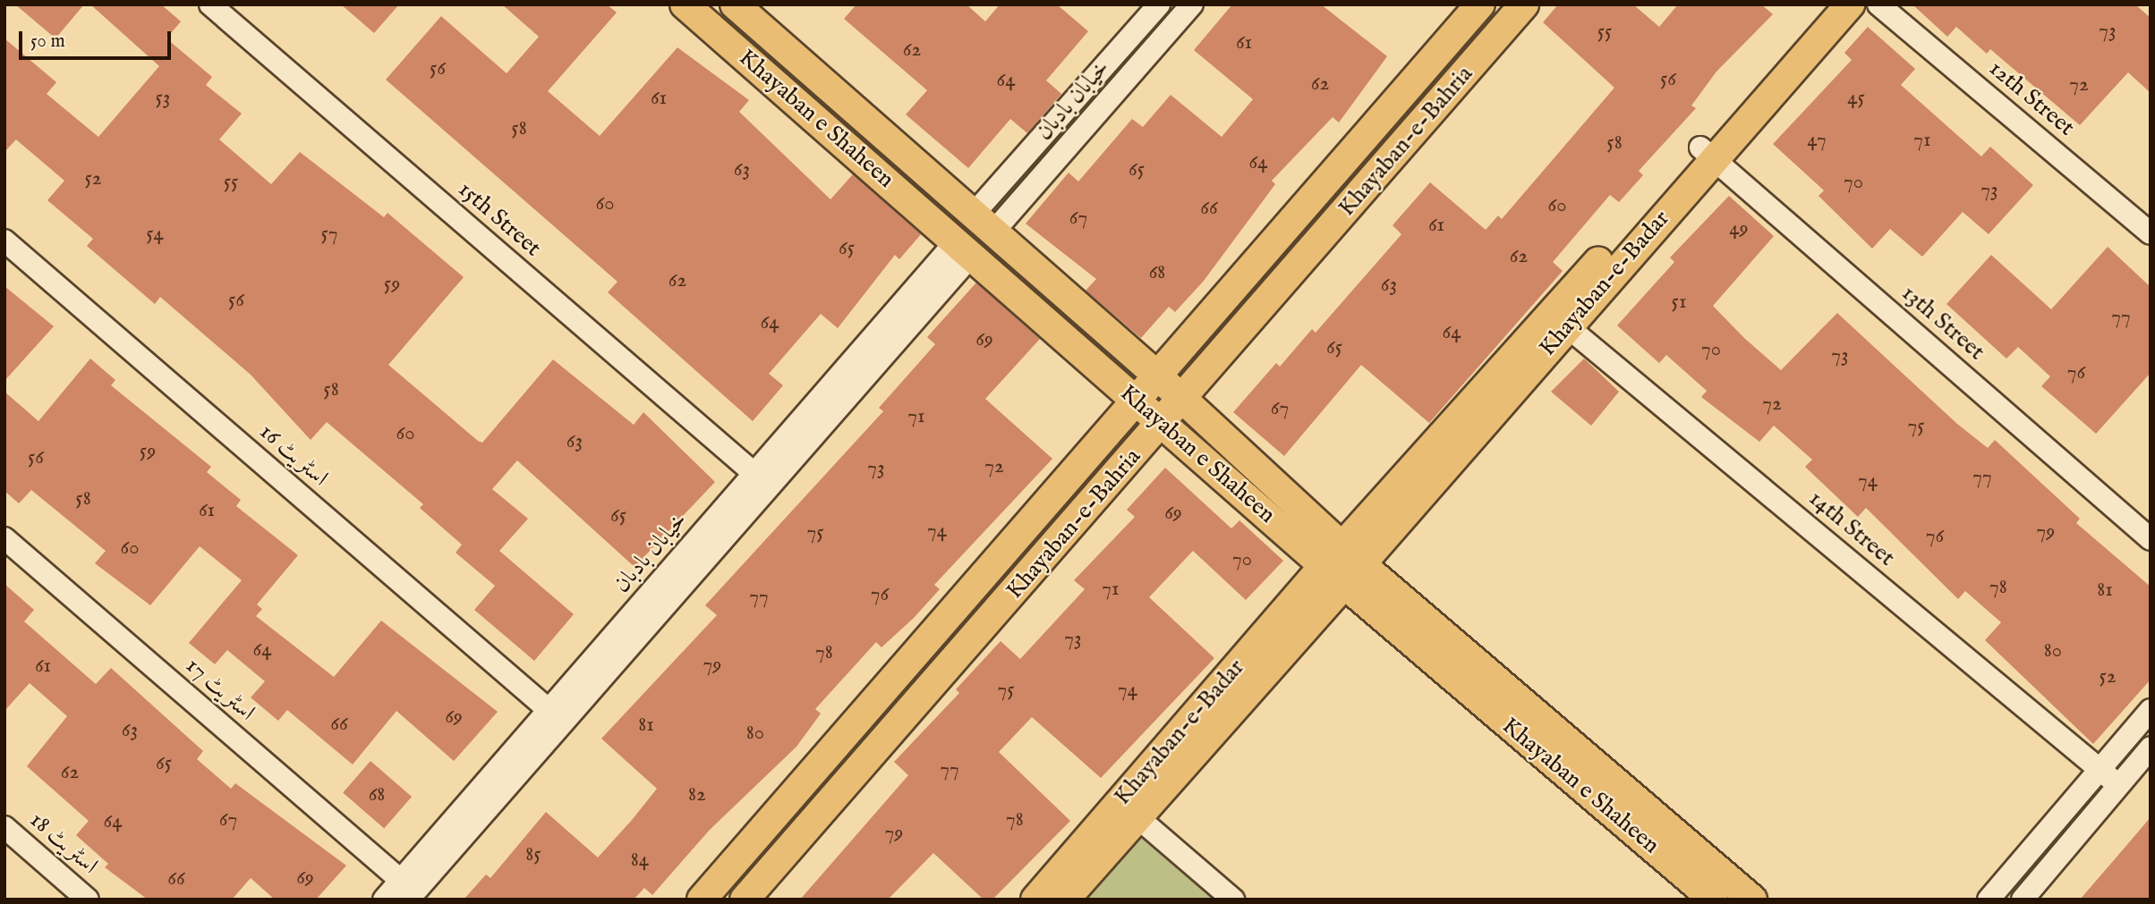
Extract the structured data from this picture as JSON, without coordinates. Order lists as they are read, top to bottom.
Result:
{
  "streets": {
    "main road": ["Khayaban e Shaheen", "Khayaban-e-Bahria", "Khayaban-e-Badar"],
    "street": [
      "12th Street",
      "خیابان بادبان",
      "15th Street",
      "13th Street",
      "اسٹریٹ 16",
      "14th Street",
      "اسٹریٹ 17",
      "اسٹریٹ 18"
    ]
  },
  "crossings": [
    ["خیابان بادبان", "Khayaban e Shaheen"],
    ["خیابان بادبان", "15th Street"],
    ["خیابان بادبان", "اسٹریٹ 16"],
    ["خیابان بادبان", "اسٹریٹ 17"],
    ["Khayaban e Shaheen", "Khayaban-e-Bahria"],
    ["Khayaban e Shaheen", "Khayaban-e-Badar"],
    ["Khayaban-e-Badar", "13th Street"],
    ["Khayaban-e-Badar", "14th Street"]
  ],
  "house_numbers": [
    "73",
    "55",
    "61",
    "62",
    "56",
    "56",
    "64",
    "62",
    "72",
    "53",
    "61",
    "45",
    "58",
    "47",
    "71",
    "58",
    "64",
    "63",
    "65",
    "52",
    "55",
    "70",
    "73",
    "60",
    "60",
    "66",
    "67",
    "61",
    "49",
    "54",
    "57",
    "65",
    "62",
    "68",
    "62",
    "59",
    "63",
    "56",
    "51",
    "77",
    "64",
    "64",
    "69",
    "65",
    "70",
    "73",
    "76",
    "58",
    "72",
    "67",
    "71",
    "75",
    "60",
    "63",
    "59",
    "56",
    "72",
    "73",
    "77",
    "74",
    "58",
    "61",
    "69",
    "65",
    "74",
    "79",
    "75",
    "76",
    "60",
    "70",
    "78",
    "71",
    "81",
    "76",
    "77",
    "73",
    "64",
    "80",
    "78",
    "79",
    "61",
    "52",
    "75",
    "74",
    "69",
    "66",
    "81",
    "63",
    "80",
    "65",
    "77",
    "62",
    "68",
    "82",
    "67",
    "78",
    "64",
    "79",
    "85",
    "84",
    "69",
    "66"
  ],
  "scale_bar": "50 m"
}
